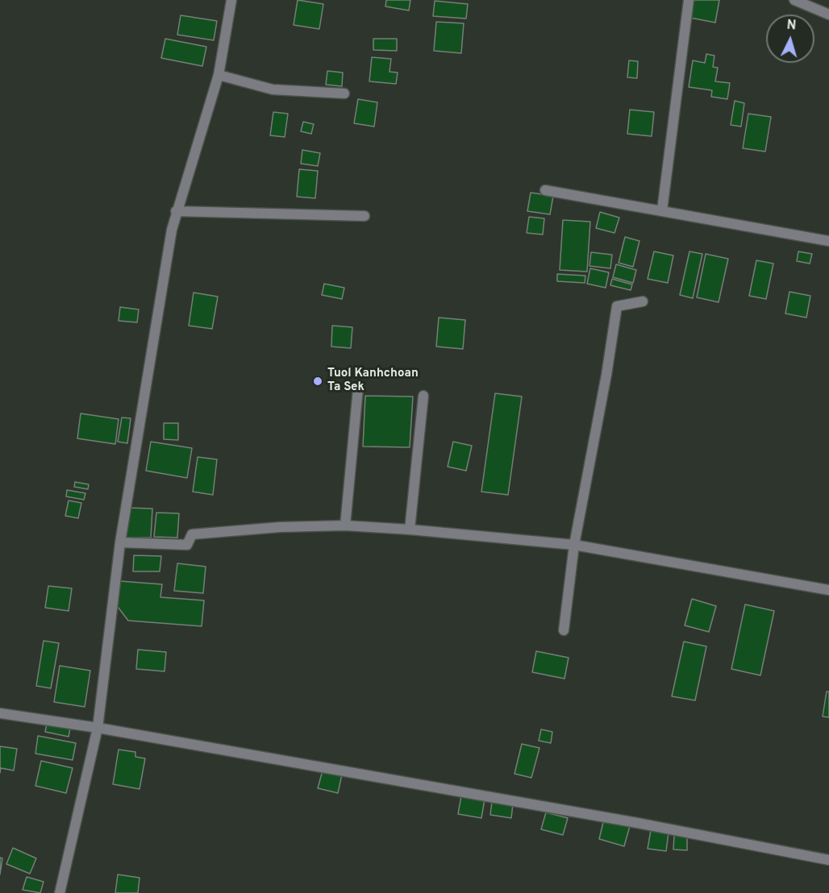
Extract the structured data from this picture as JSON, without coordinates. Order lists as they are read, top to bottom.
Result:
{
  "places": ["Tuol Kanhchoan Ta Sek"],
  "north": "top"
}
